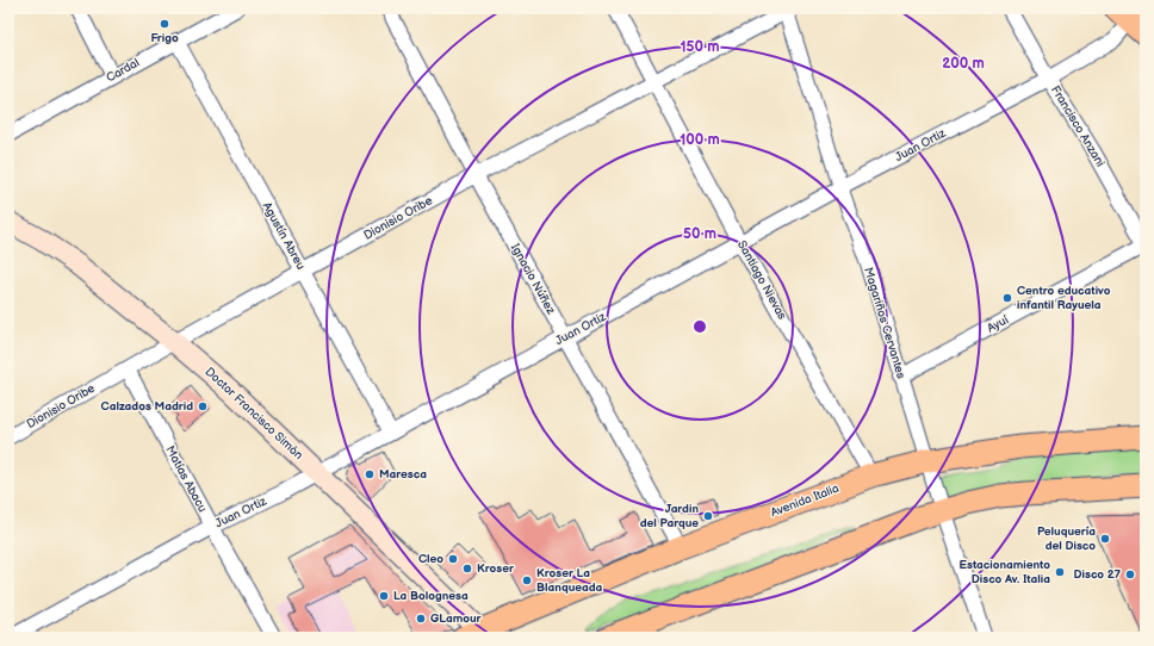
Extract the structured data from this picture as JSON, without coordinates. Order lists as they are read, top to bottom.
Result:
{
  "streets": {
    "main road": ["Avenida Italia"],
    "street": [
      "Cardal",
      "Francisco Anzani",
      "Juan Ortiz",
      "Dionisio Oribe",
      "Agustín Abreu",
      "Ignacio Núñez",
      "Santiago Nievas",
      "Magariños Cervantes",
      "Ayuí",
      "Doctor Francisco Simón",
      "Matías Abacu"
    ]
  },
  "crossings": [
    ["Cardal", "Agustín Abreu"],
    ["Francisco Anzani", "Juan Ortiz"],
    ["Francisco Anzani", "Ayuí"],
    ["Juan Ortiz", "Agustín Abreu"],
    ["Juan Ortiz", "Ignacio Núñez"],
    ["Juan Ortiz", "Santiago Nievas"],
    ["Juan Ortiz", "Magariños Cervantes"],
    ["Juan Ortiz", "Doctor Francisco Simón"],
    ["Juan Ortiz", "Matías Abacu"],
    ["Dionisio Oribe", "Agustín Abreu"],
    ["Dionisio Oribe", "Ignacio Núñez"],
    ["Dionisio Oribe", "Santiago Nievas"],
    ["Dionisio Oribe", "Magariños Cervantes"],
    ["Dionisio Oribe", "Doctor Francisco Simón"],
    ["Dionisio Oribe", "Matías Abacu"],
    ["Ignacio Núñez", "Avenida Italia"],
    ["Santiago Nievas", "Avenida Italia"],
    ["Magariños Cervantes", "Ayuí"],
    ["Magariños Cervantes", "Avenida Italia"],
    ["Doctor Francisco Simón", "Avenida Italia"]
  ],
  "places": [
    "Frigo",
    "Centro educativo infantil Rayuela",
    "Calzados Madrid",
    "Maresca",
    "Jardin del Parque",
    "Peluquería del Disco",
    "Cleo",
    "Kroser",
    "Estacionamiento Disco Av. Italia",
    "Disco 27",
    "Kroser La Blanqueada",
    "La Bolognesa",
    "GLamour"
  ],
  "rings": [
    "150 m",
    "200 m",
    "100 m",
    "50 m"
  ]
}
